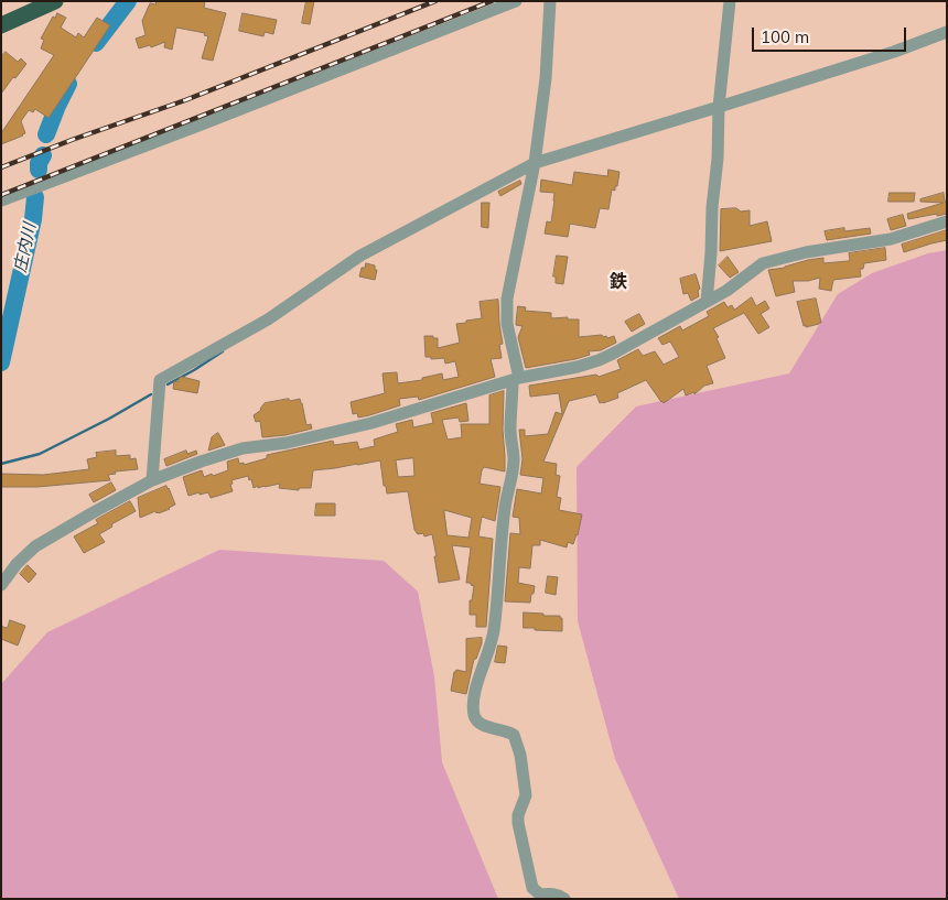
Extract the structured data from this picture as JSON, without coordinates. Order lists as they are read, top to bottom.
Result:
{
  "districts": ["鉄"],
  "water": ["庄内川"],
  "scale_bar": "100 m"
}
